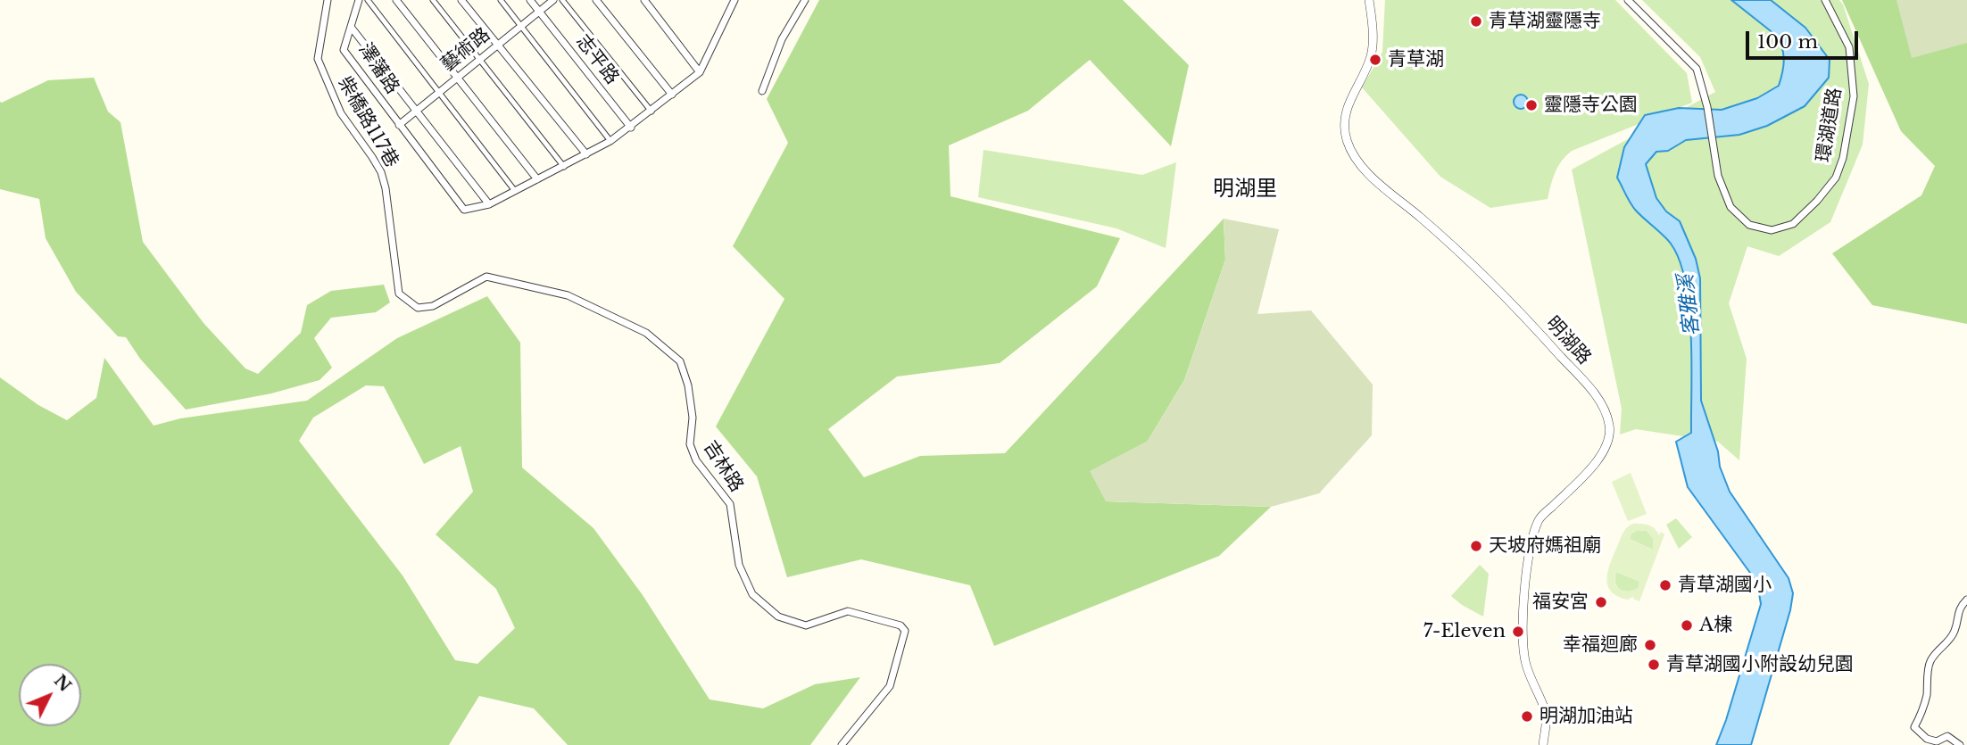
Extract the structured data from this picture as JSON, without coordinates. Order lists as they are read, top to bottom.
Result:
{
  "streets": {
    "street": [
      "藝術路",
      "志平路",
      "澤藩路",
      "柴橋路117巷",
      "環湖道路",
      "明湖路",
      "吉林路"
    ]
  },
  "crossings": [
    ["藝術路", "志平路"],
    ["藝術路", "澤藩路"],
    ["柴橋路117巷", "吉林路"]
  ],
  "districts": ["明湖里"],
  "water": ["客雅溪"],
  "places": [
    "青草湖靈隱寺",
    "青草湖",
    "靈隱寺公園",
    "天坡府媽祖廟",
    "青草湖國小",
    "福安宮",
    "A棟",
    "7-Eleven",
    "幸福迴廊",
    "青草湖國小附設幼兒園",
    "明湖加油站"
  ],
  "scale_bar": "100 m",
  "north": "top right"
}
